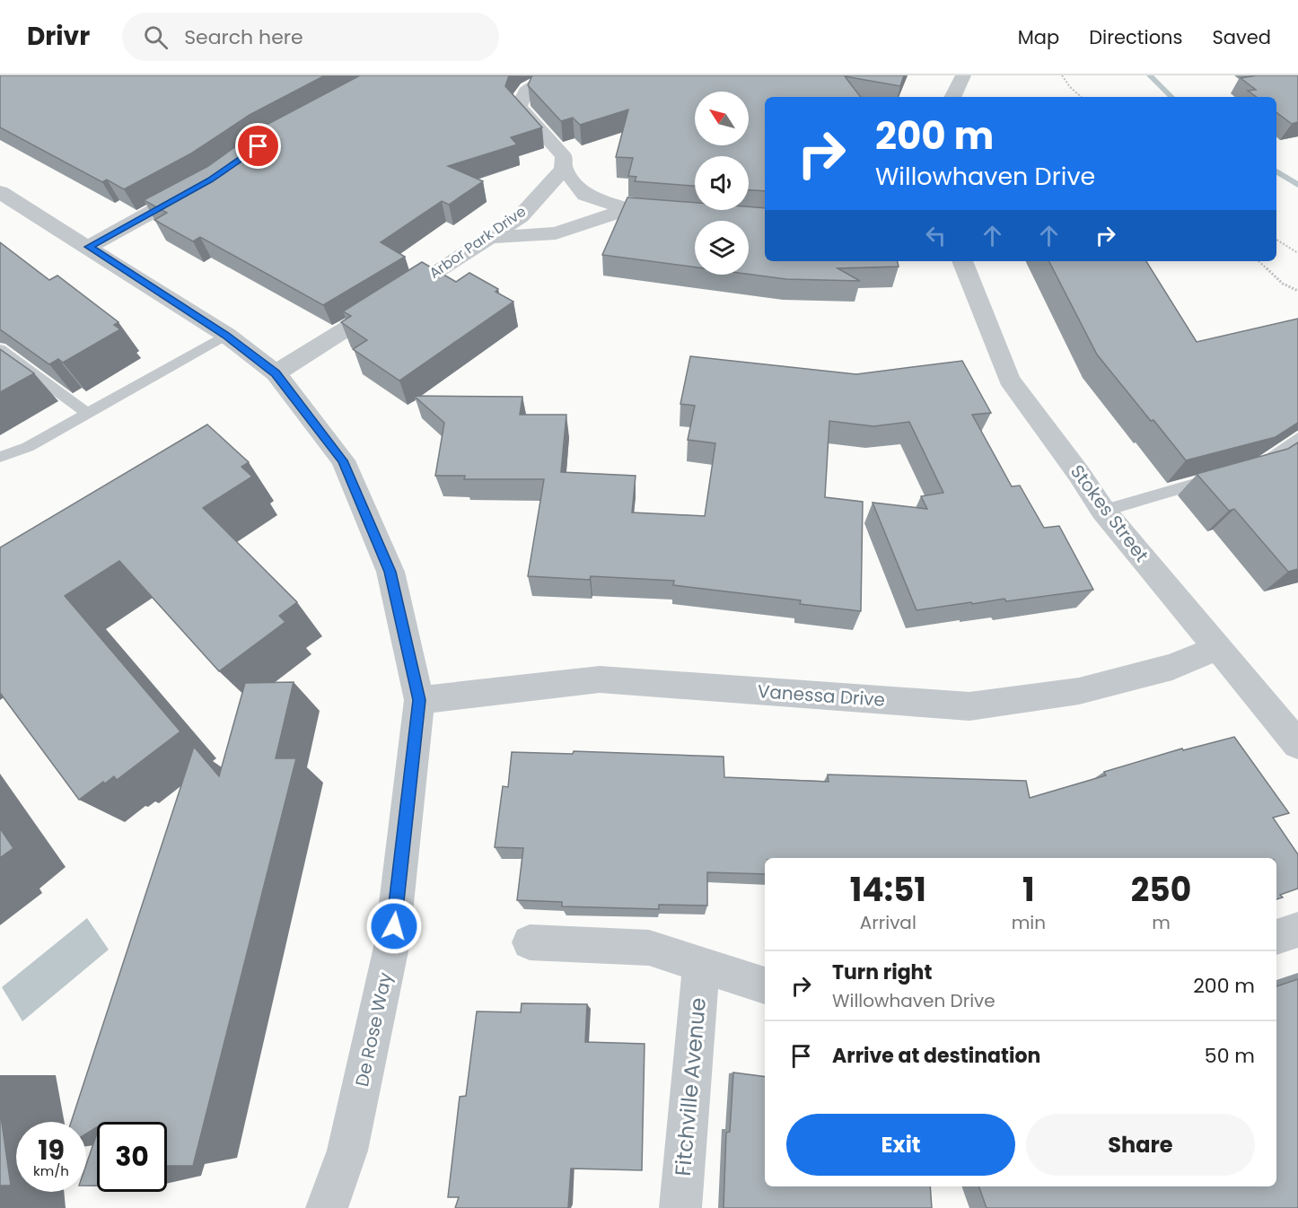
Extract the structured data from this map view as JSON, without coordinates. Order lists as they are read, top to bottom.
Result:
{
  "streets": {
    "street": [
      "Arbor Park Drive",
      "Stokes Street",
      "Vanessa Drive",
      "De Rose Way",
      "Fitchville Avenue"
    ]
  },
  "crossings": [
    ["Arbor Park Drive", "De Rose Way"],
    ["Stokes Street", "Vanessa Drive"],
    ["Vanessa Drive", "De Rose Way"]
  ],
  "north": "top left",
  "page": {
    "header": "Drivr",
    "search": "Search here",
    "nav": ["Map", "Directions", "Saved"],
    "turn": ["200 m", "Willowhaven Drive"],
    "eta": [
      "14:51",
      "Arrival",
      "1",
      "min",
      "250",
      "m"
    ],
    "list": [
      {
        "name": "Turn right",
        "note": "Willowhaven Drive",
        "value": "200 m"
      },
      {
        "name": "Arrive at destination",
        "value": "50 m"
      }
    ],
    "buttons": ["Exit", "Share"],
    "speed": "19 km/h",
    "limit": "30"
  }
}
